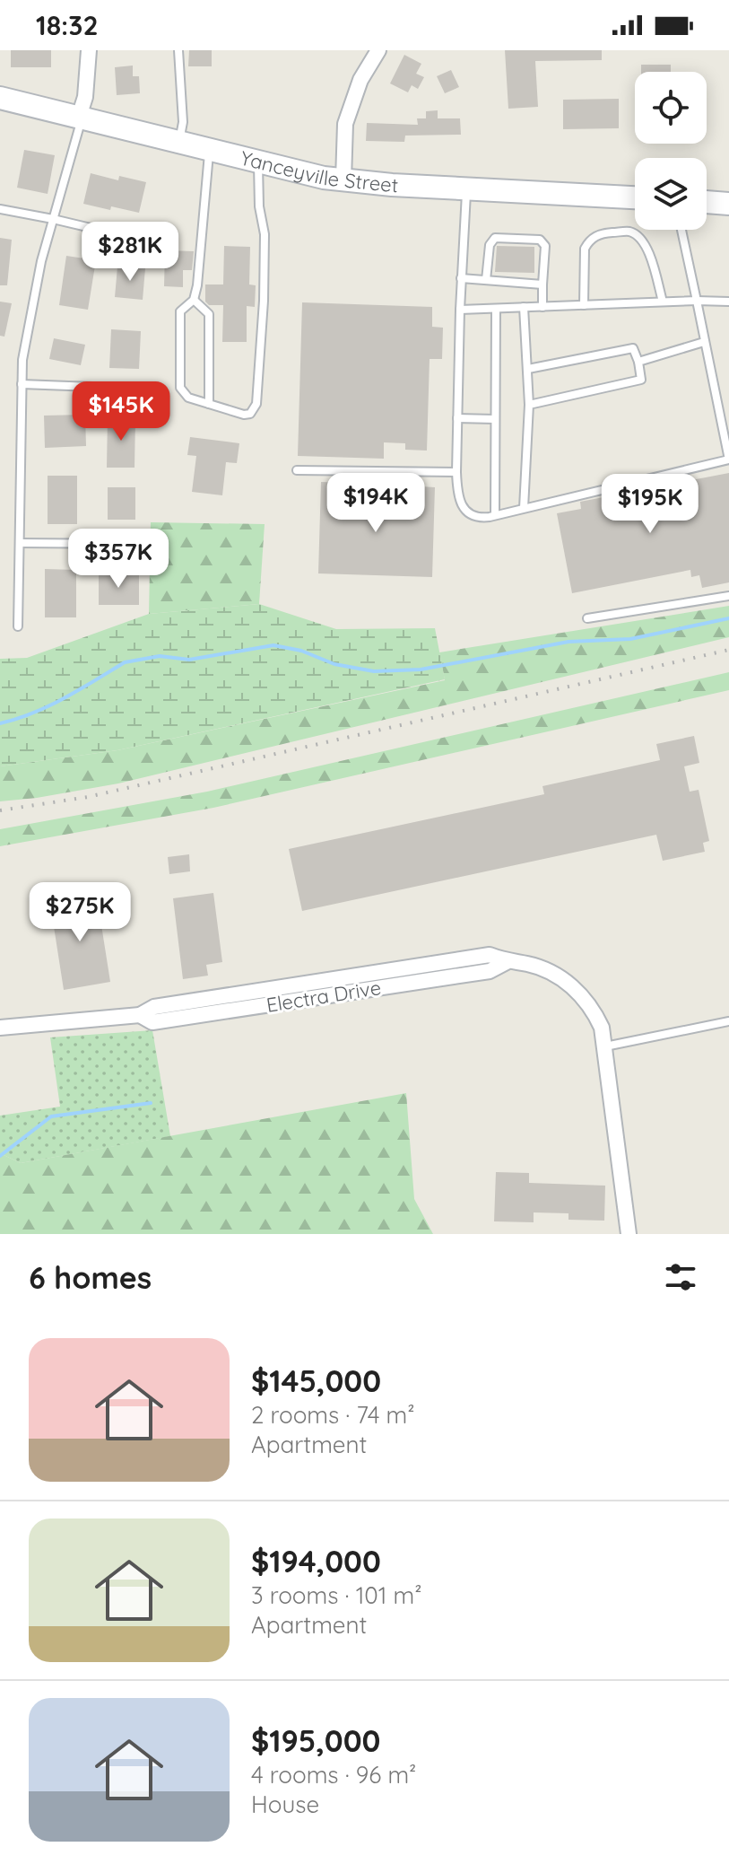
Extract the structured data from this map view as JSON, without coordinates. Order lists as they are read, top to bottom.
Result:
{
  "streets": {
    "main road": ["Yanceyville Street"],
    "street": ["Electra Drive"]
  },
  "page": {
    "status": "18:32",
    "price": [
      "$281K",
      "$145K",
      "$194K",
      "$195K",
      "$357K",
      "$275K"
    ],
    "heading": "6 homes",
    "list": [
      {
        "name": "$145,000",
        "note": "2 rooms · 74 m² · Apartment"
      },
      {
        "name": "$194,000",
        "note": "3 rooms · 101 m² · Apartment"
      },
      {
        "name": "$195,000",
        "note": "4 rooms · 96 m² · House"
      }
    ]
  }
}
